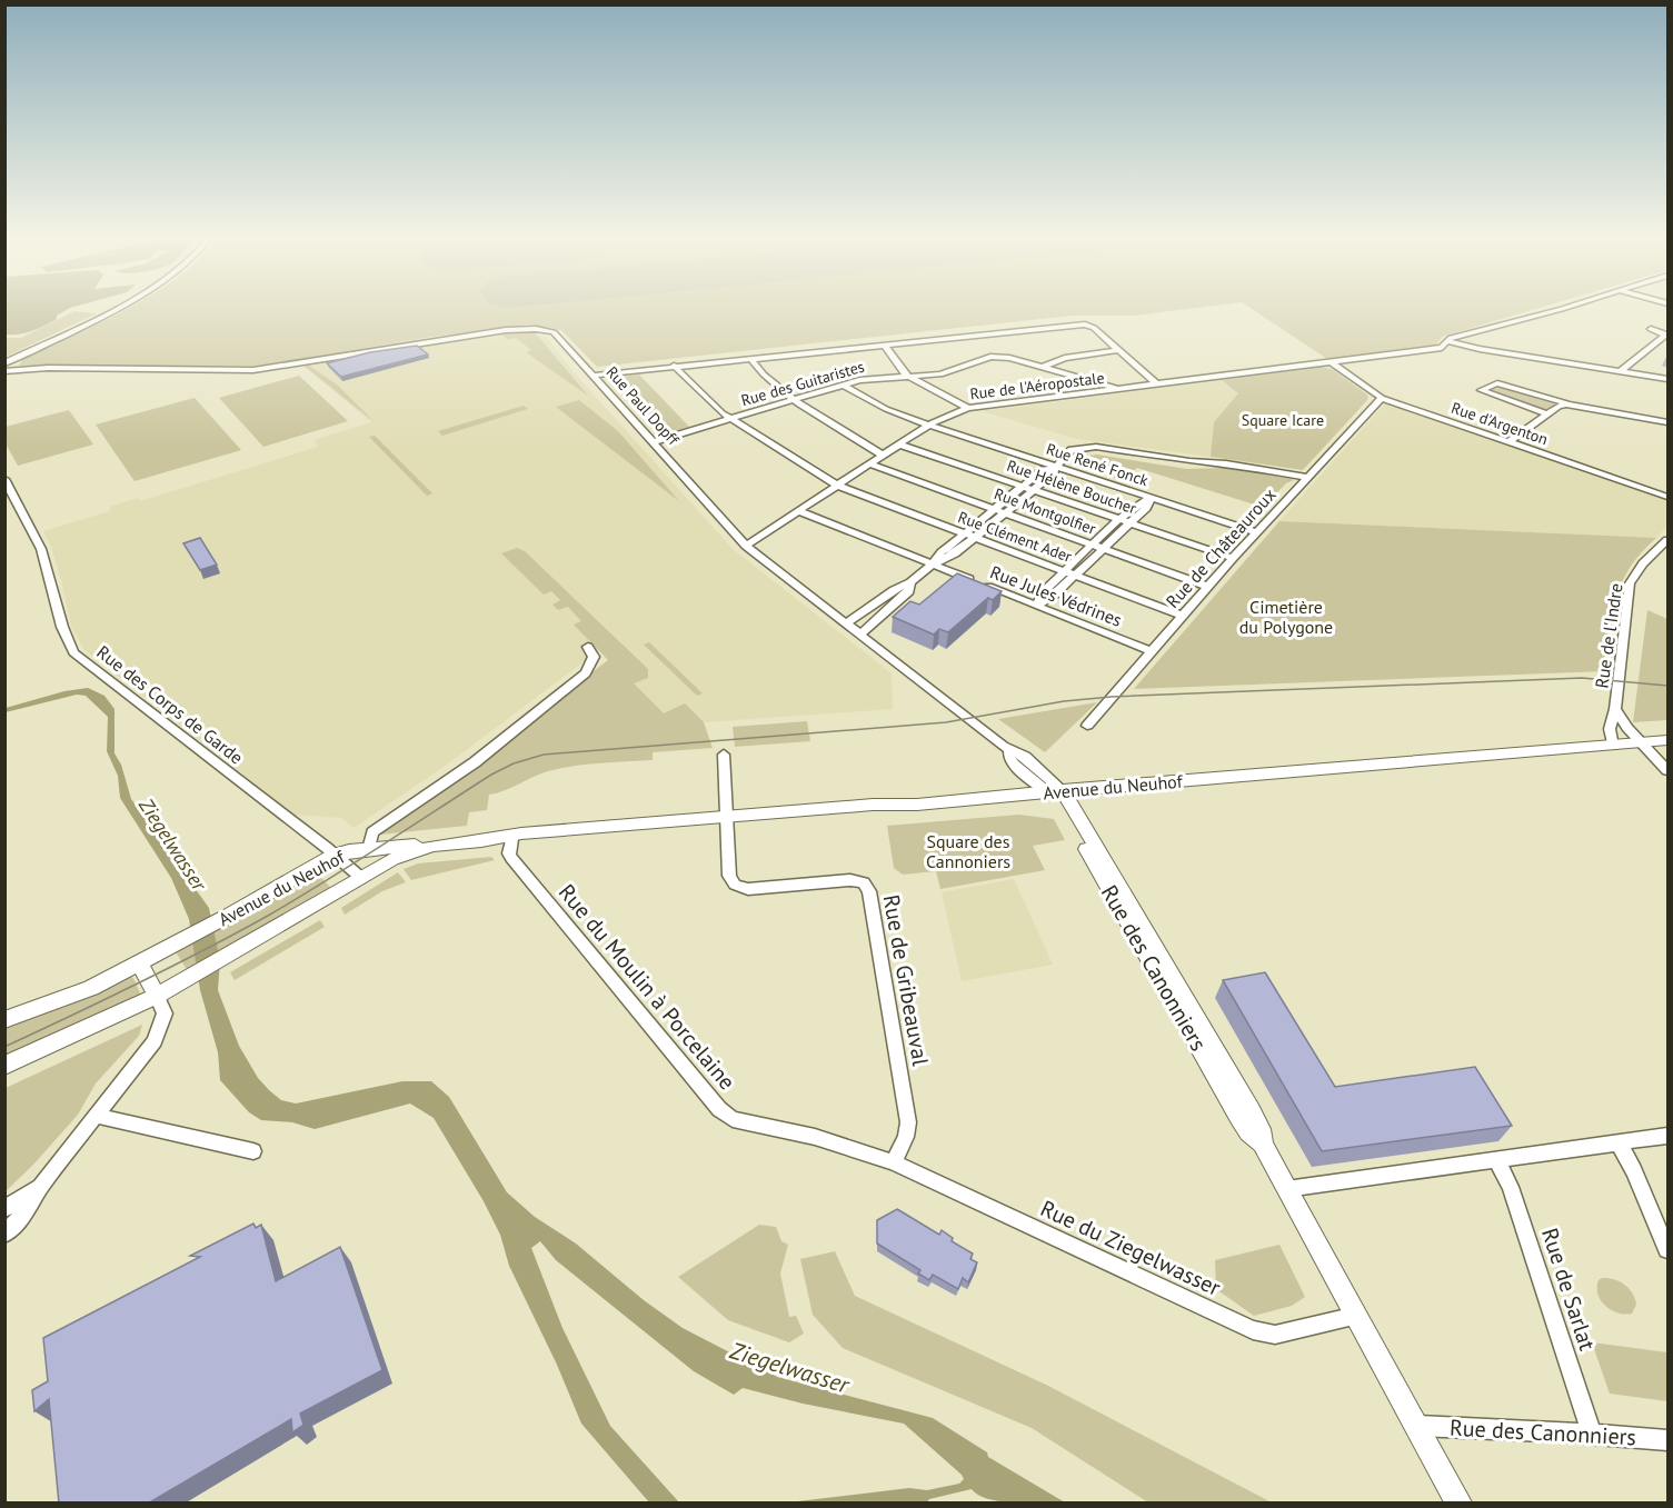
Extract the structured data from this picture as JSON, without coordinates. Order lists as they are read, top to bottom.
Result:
{
  "streets": {
    "street": [
      "Rue des Guitaristes",
      "Rue de l'Aéropostale",
      "Rue Paul Dopff",
      "Rue d'Argenton",
      "Rue René Fonck",
      "Rue Hélène Boucher",
      "Rue Montgolfier",
      "Rue Clément Ader",
      "Rue de Châteauroux",
      "Rue Jules Védrines",
      "Rue de l'Indre",
      "Rue des Corps de Garde",
      "Avenue du Neuhof",
      "Rue des Canonniers",
      "Rue de Gribeauval",
      "Rue du Moulin à Porcelaine",
      "Rue du Ziegelwasser",
      "Rue de Sarlat"
    ]
  },
  "crossings": [
    ["Rue des Guitaristes", "Rue de l'Aéropostale"],
    ["Rue des Guitaristes", "Rue Paul Dopff"],
    ["Rue des Guitaristes", "Rue René Fonck"],
    ["Rue des Guitaristes", "Rue Clément Ader"],
    ["Rue de l'Aéropostale", "Rue Paul Dopff"],
    ["Rue de l'Aéropostale", "Rue d'Argenton"],
    ["Rue de l'Aéropostale", "Rue René Fonck"],
    ["Rue de l'Aéropostale", "Rue Hélène Boucher"],
    ["Rue de l'Aéropostale", "Rue Montgolfier"],
    ["Rue de l'Aéropostale", "Rue Clément Ader"],
    ["Rue de l'Aéropostale", "Rue Jules Védrines"],
    ["Rue Paul Dopff", "Avenue du Neuhof"],
    ["Rue Paul Dopff", "Rue des Canonniers"],
    ["Rue d'Argenton", "Rue de Châteauroux"],
    ["Rue René Fonck", "Rue de Châteauroux"],
    ["Rue Hélène Boucher", "Rue de Châteauroux"],
    ["Rue Montgolfier", "Rue de Châteauroux"],
    ["Rue Clément Ader", "Rue de Châteauroux"],
    ["Rue de Châteauroux", "Rue Jules Védrines"],
    ["Rue de l'Indre", "Avenue du Neuhof"],
    ["Rue des Corps de Garde", "Avenue du Neuhof"],
    ["Avenue du Neuhof", "Rue des Canonniers"],
    ["Avenue du Neuhof", "Rue de Gribeauval"],
    ["Avenue du Neuhof", "Rue du Moulin à Porcelaine"],
    ["Rue des Canonniers", "Rue du Ziegelwasser"],
    ["Rue des Canonniers", "Rue de Sarlat"],
    ["Rue de Gribeauval", "Rue du Moulin à Porcelaine"],
    ["Rue de Gribeauval", "Rue du Ziegelwasser"],
    ["Rue du Moulin à Porcelaine", "Rue du Ziegelwasser"]
  ],
  "water": ["Ziegelwasser"],
  "parks": ["Square Icare", "Cimetière du Polygone", "Square des Cannoniers"]
}
